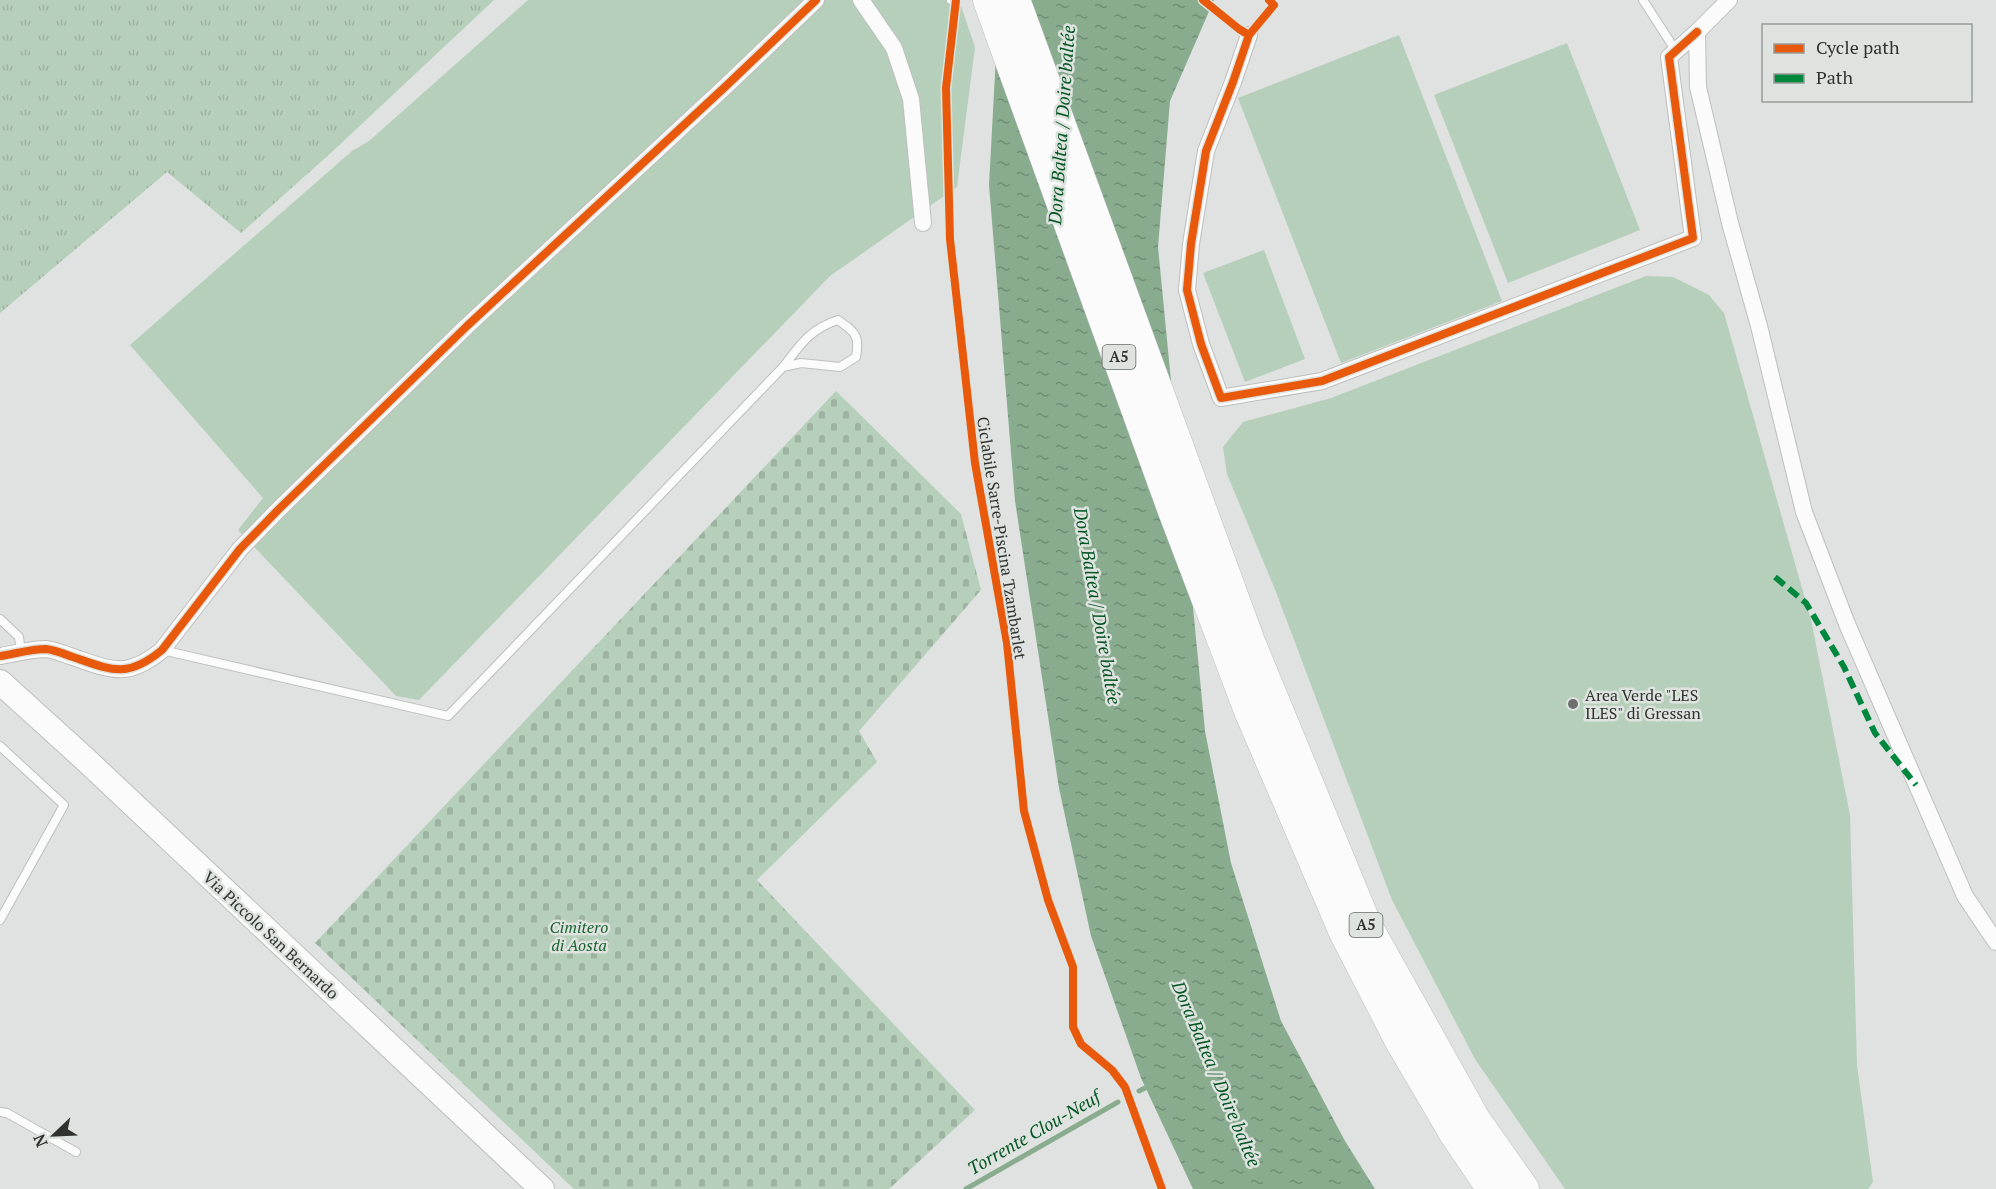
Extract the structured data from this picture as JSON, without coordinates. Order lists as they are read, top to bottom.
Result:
{
  "streets": {
    "highway": ["A5"],
    "street": ["Via Piccolo San Bernardo"],
    "cycle path": ["Ciclabile Sarre-Piscina Tzambarlet"]
  },
  "water": ["Dora Baltea / Doire baltée", "Torrente Clou-Neuf"],
  "parks": ["Cimitero di Aosta"],
  "places": ["Area Verde \"LES ILES\" di Gressan"],
  "legend": ["Cycle path", "Path"],
  "north": "bottom left"
}
